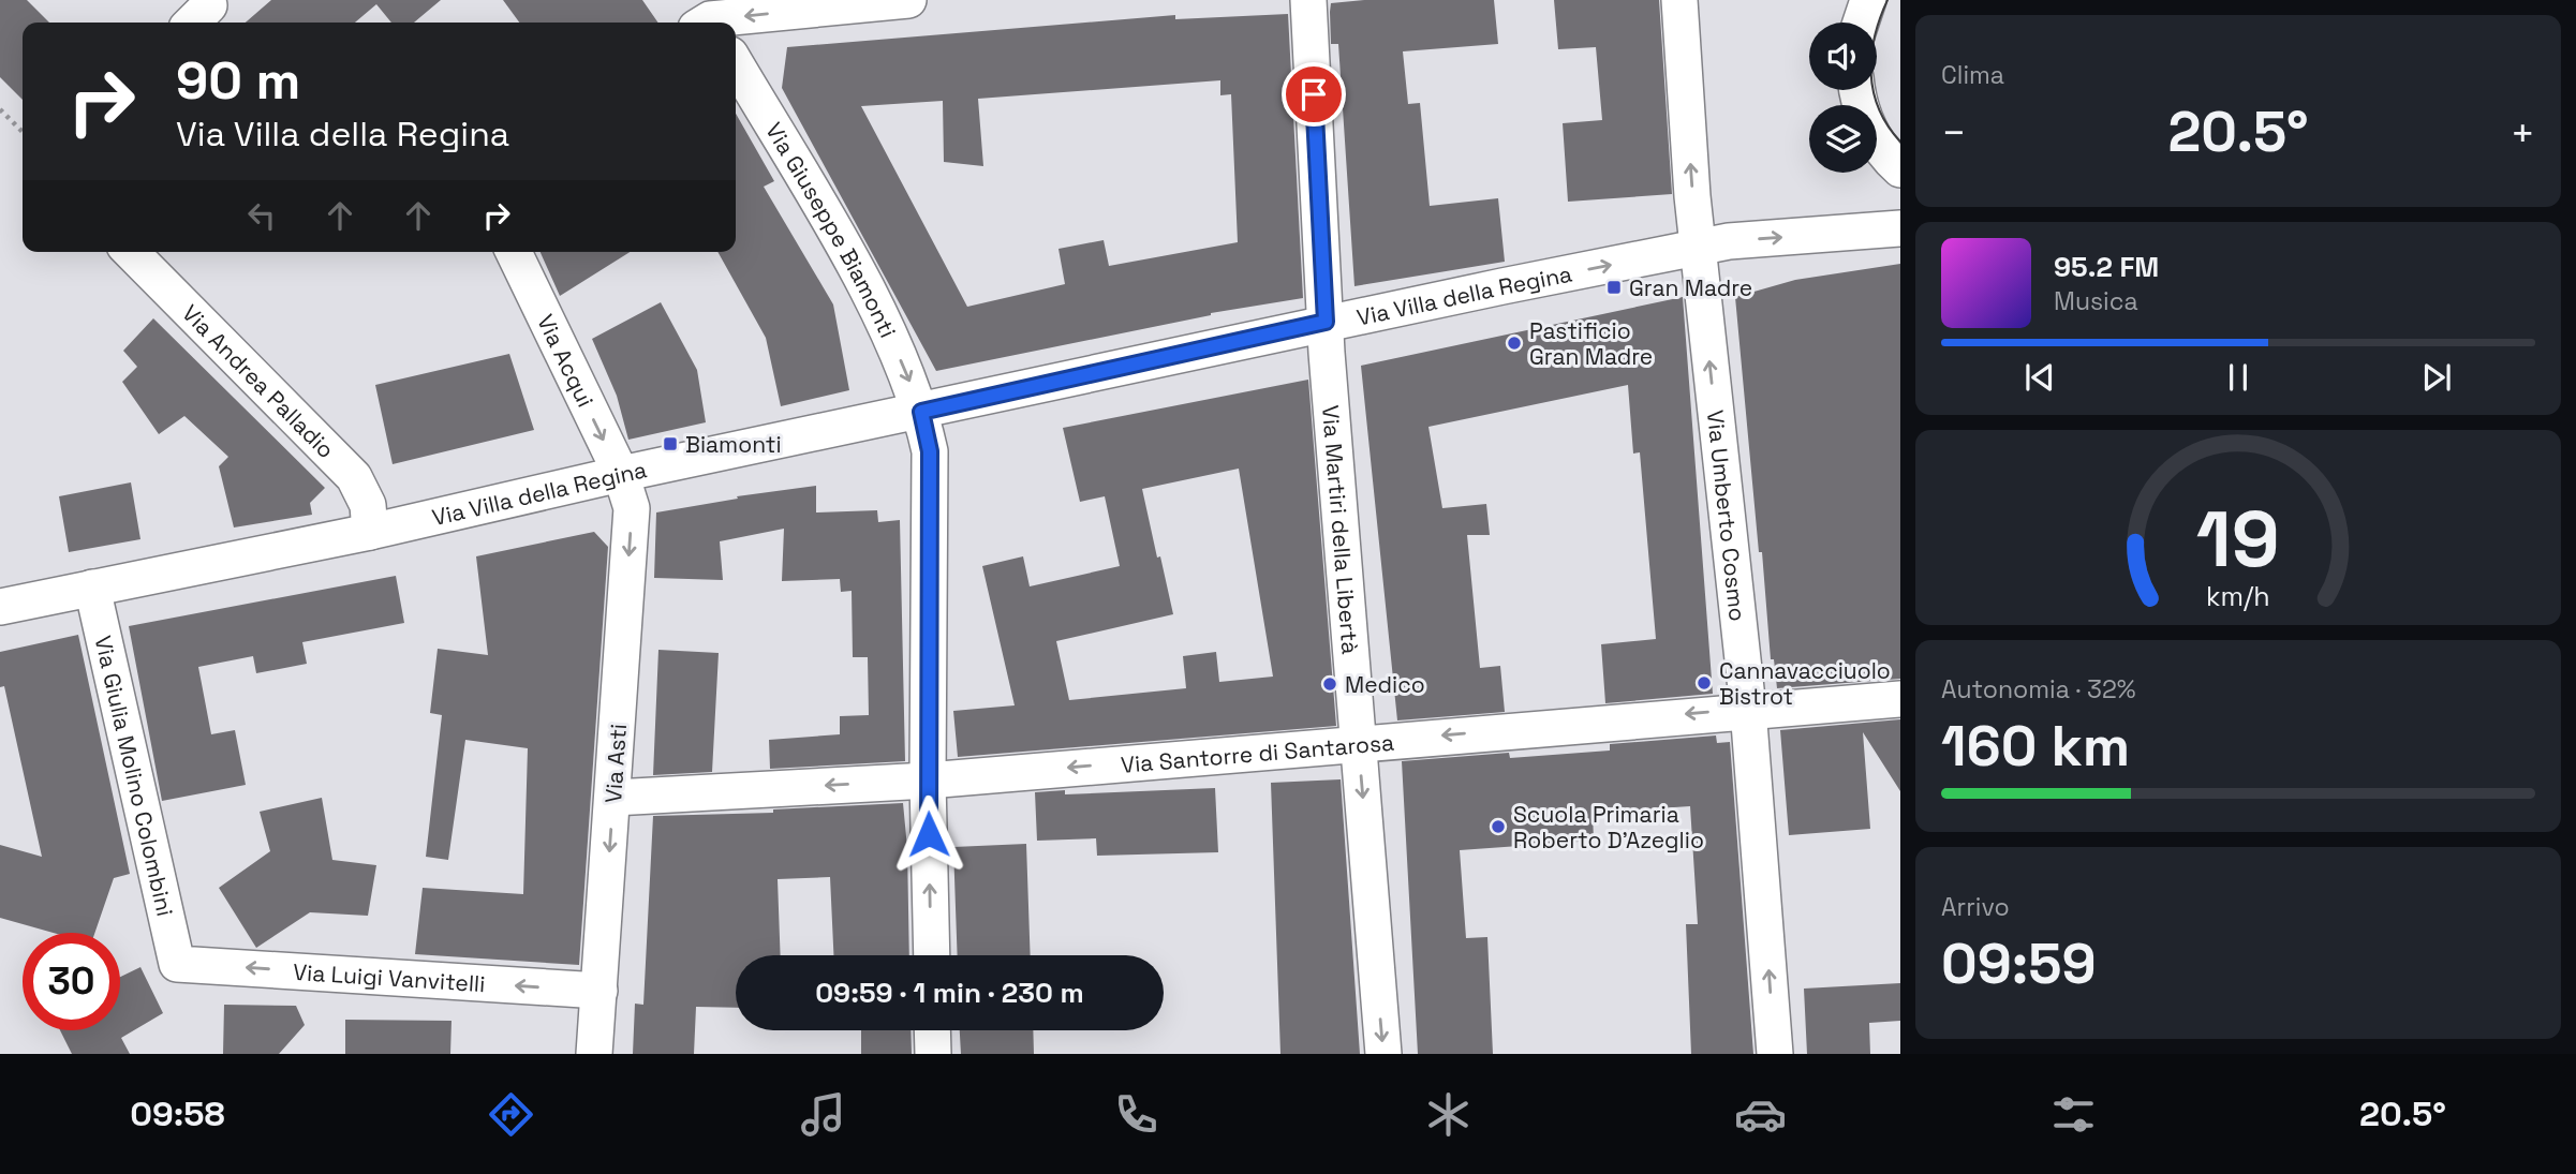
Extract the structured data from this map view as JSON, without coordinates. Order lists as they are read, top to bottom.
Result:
{
  "streets": {
    "street": [
      "Via Giuseppe Biamonti",
      "Via Villa della Regina",
      "Via Acqui",
      "Via Andrea Palladio",
      "Via Umberto Cosmo",
      "Via Martiri della Libertà",
      "Via Santorre di Santarosa",
      "Via Asti",
      "Via Giulia Molino Colombini",
      "Via Luigi Vanvitelli"
    ]
  },
  "crossings": [
    ["Via Giuseppe Biamonti", "Via Villa della Regina"],
    ["Via Giuseppe Biamonti", "Via Santorre di Santarosa"],
    ["Via Villa della Regina", "Via Acqui"],
    ["Via Villa della Regina", "Via Andrea Palladio"],
    ["Via Villa della Regina", "Via Umberto Cosmo"],
    ["Via Villa della Regina", "Via Martiri della Libertà"],
    ["Via Villa della Regina", "Via Asti"],
    ["Via Villa della Regina", "Via Giulia Molino Colombini"],
    ["Via Acqui", "Via Asti"],
    ["Via Umberto Cosmo", "Via Santorre di Santarosa"],
    ["Via Martiri della Libertà", "Via Santorre di Santarosa"],
    ["Via Santorre di Santarosa", "Via Asti"],
    ["Via Asti", "Via Luigi Vanvitelli"],
    ["Via Giulia Molino Colombini", "Via Luigi Vanvitelli"]
  ],
  "one_way": [
    "Via Acqui",
    "Via Umberto Cosmo",
    "Via Santorre di Santarosa",
    "Via Asti",
    "Via Luigi Vanvitelli"
  ],
  "places": {
    "transit": ["Gran Madre", "Biamonti"],
    "other": [
      "Pastificio Gran Madre",
      "Cannavacciuolo Bistrot",
      "Medico",
      "Scuola Primaria Roberto D'Azeglio"
    ]
  },
  "page": {
    "tile": [
      "Clima",
      ["Autonomia · 32%", "160 km"],
      ["Arrivo", "09:59"]
    ],
    "turn": ["90 m", "Via Villa della Regina"],
    "heat": ["−", "20.5°", "+"],
    "song": ["95.2 FM", "Musica"],
    "limit": "30",
    "trip": "09:59 · 1 min · 230 m",
    "tabs": ["09:58", "20.5°"],
    "gauge": ["19", "km/h"]
  }
}
